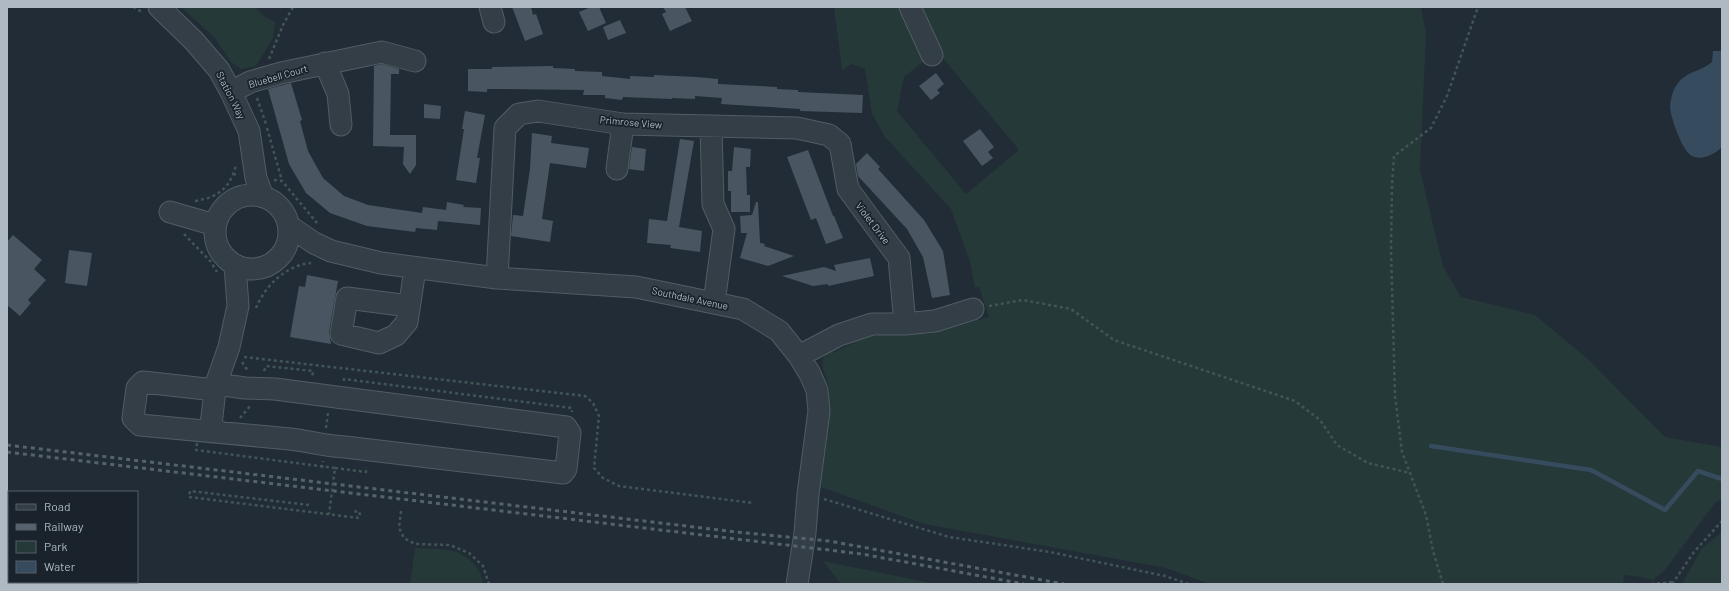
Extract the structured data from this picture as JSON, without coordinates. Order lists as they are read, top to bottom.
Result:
{
  "streets": {
    "street": [
      "Bluebell Court",
      "Station Way",
      "Primrose View",
      "Violet Drive",
      "Southdale Avenue"
    ]
  },
  "crossings": [
    ["Bluebell Court", "Station Way"],
    ["Primrose View", "Violet Drive"],
    ["Primrose View", "Southdale Avenue"]
  ],
  "legend": [
    "Road",
    "Railway",
    "Park",
    "Water"
  ]
}
